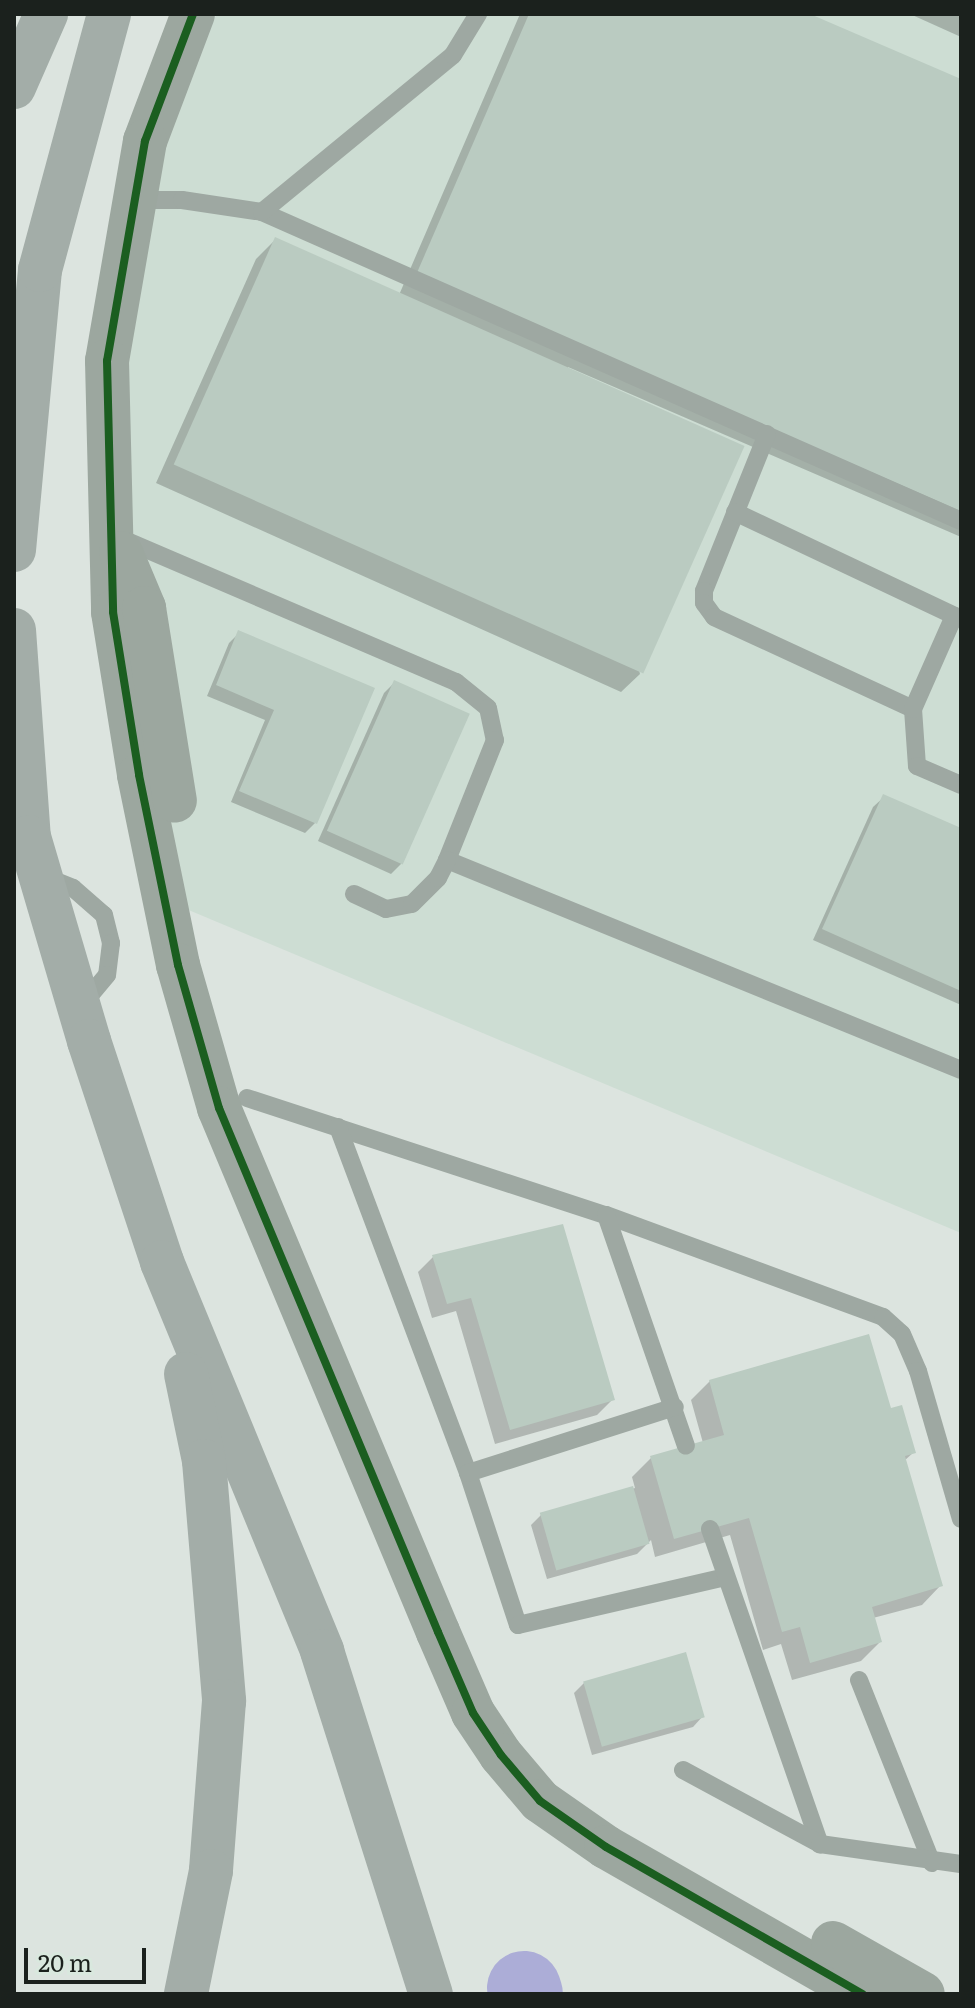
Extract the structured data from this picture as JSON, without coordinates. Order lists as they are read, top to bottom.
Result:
{
  "scale_bar": "20 m"
}
